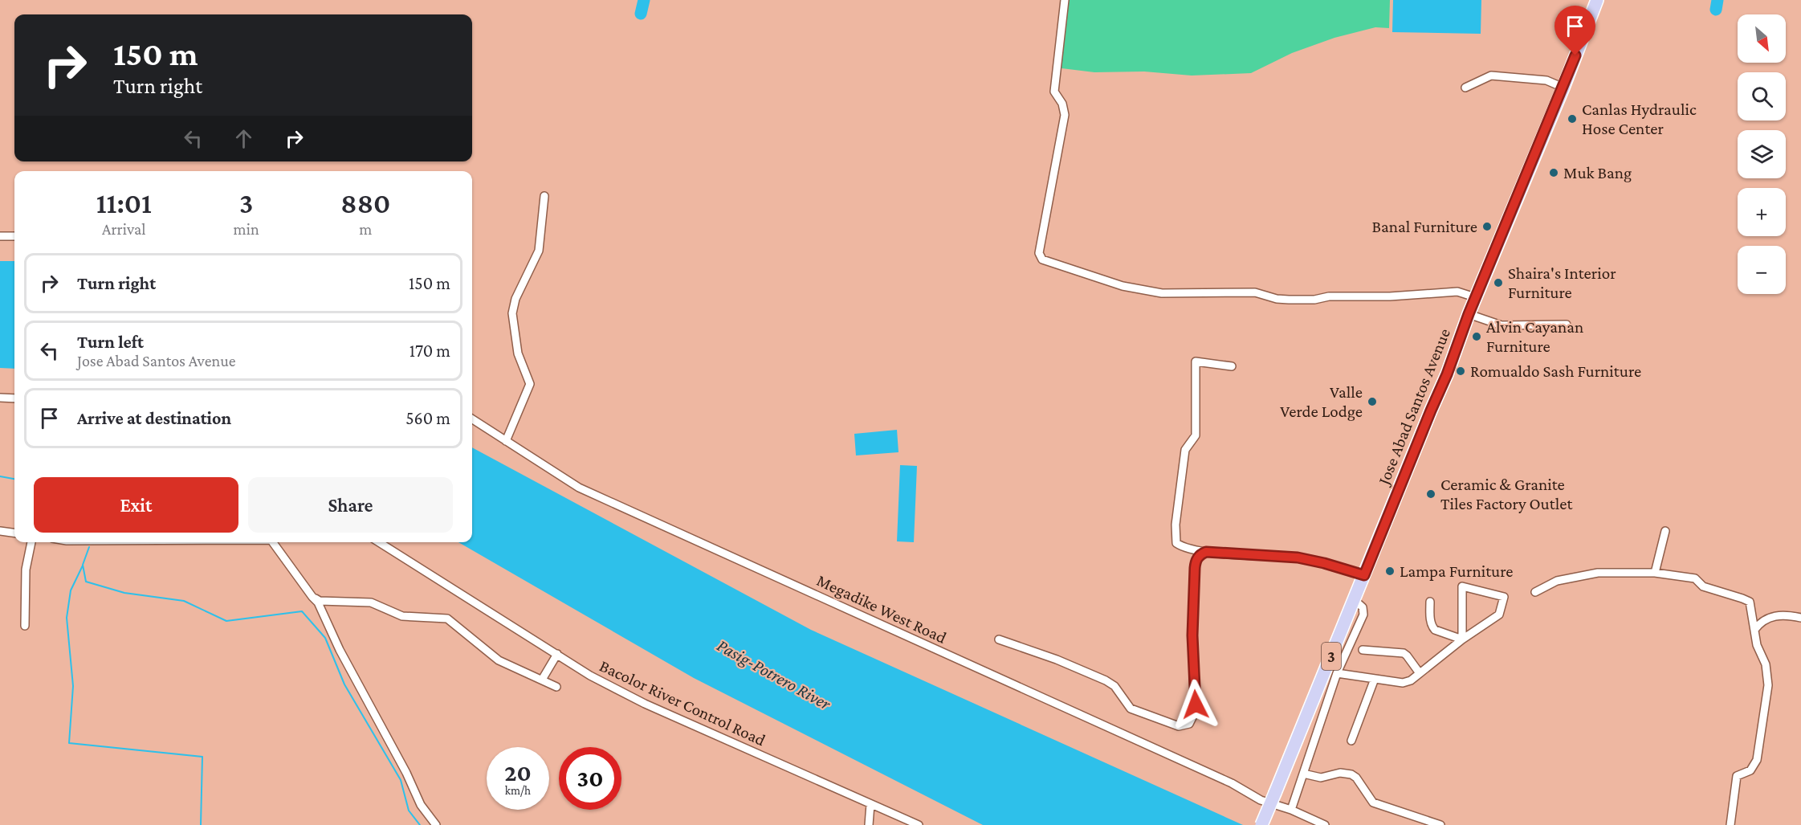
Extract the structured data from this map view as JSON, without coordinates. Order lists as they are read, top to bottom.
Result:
{
  "streets": {
    "highway": ["Jose Abad Santos Avenue", "3"],
    "street": ["Megadike West Road", "Bacolor River Control Road"]
  },
  "water": ["Pasig-Potrero River"],
  "places": [
    "Canlas Hydraulic Hose Center",
    "Muk Bang",
    "Banal Furniture",
    "Shaira's Interior Furniture",
    "Alvin Cayanan Furniture",
    "Romualdo Sash Furniture",
    "Valle Verde Lodge",
    "Ceramic & Granite Tiles Factory Outlet",
    "Lampa Furniture"
  ],
  "north": "bottom right",
  "page": {
    "map_buttons": ["+", "−"],
    "turn": ["150 m", "Turn right"],
    "eta": [
      "11:01",
      "Arrival",
      "3",
      "min",
      "880",
      "m"
    ],
    "list": [
      {
        "name": "Turn right",
        "value": "150 m"
      },
      {
        "name": "Turn left",
        "note": "Jose Abad Santos Avenue",
        "value": "170 m"
      },
      {
        "name": "Arrive at destination",
        "value": "560 m"
      }
    ],
    "buttons": ["Exit", "Share"],
    "speed": "20 km/h",
    "limit": "30"
  }
}
